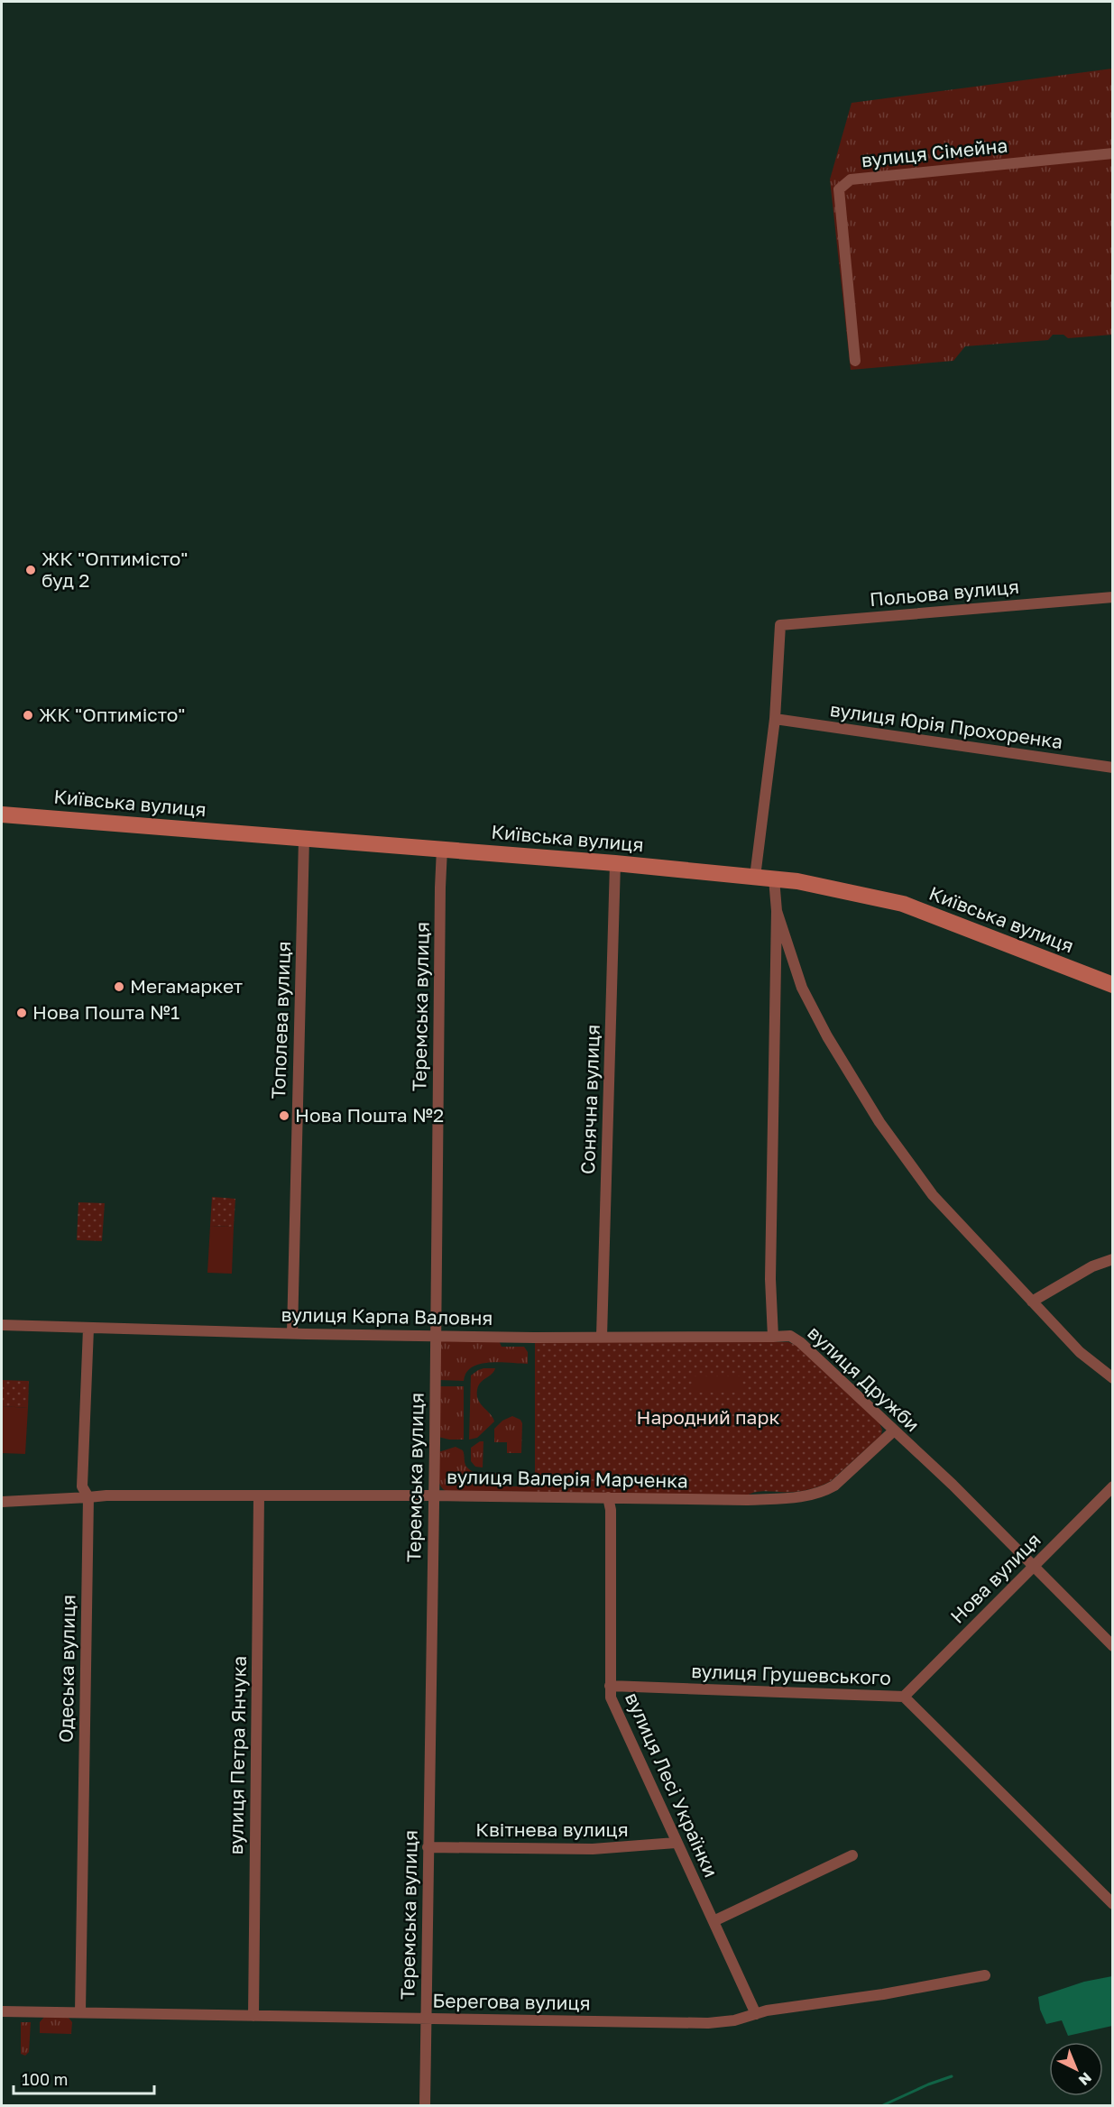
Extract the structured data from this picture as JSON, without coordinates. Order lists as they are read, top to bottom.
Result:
{
  "streets": {
    "street": [
      "вулиця Сімейна",
      "Польова вулиця",
      "вулиця Юрія Прохоренка",
      "Київська вулиця",
      "Теремська вулиця",
      "Тополева вулиця",
      "Сонячна вулиця",
      "вулиця Карпа Валовня",
      "вулиця Дружби",
      "вулиця Валерія Марченка",
      "Нова вулиця",
      "Одеська вулиця",
      "вулиця Грушевського",
      "вулиця Петра Янчука",
      "вулиця Лесі Українки",
      "Квітнева вулиця",
      "Берегова вулиця"
    ]
  },
  "crossings": [
    ["Польова вулиця", "вулиця Юрія Прохоренка"],
    ["Київська вулиця", "Теремська вулиця"],
    ["Київська вулиця", "Тополева вулиця"],
    ["Київська вулиця", "Сонячна вулиця"],
    ["Теремська вулиця", "вулиця Карпа Валовня"],
    ["Теремська вулиця", "вулиця Валерія Марченка"],
    ["Теремська вулиця", "Квітнева вулиця"],
    ["Теремська вулиця", "Берегова вулиця"],
    ["Тополева вулиця", "вулиця Карпа Валовня"],
    ["Сонячна вулиця", "вулиця Карпа Валовня"],
    ["вулиця Карпа Валовня", "вулиця Дружби"],
    ["вулиця Карпа Валовня", "Одеська вулиця"],
    ["вулиця Дружби", "вулиця Валерія Марченка"],
    ["вулиця Дружби", "Нова вулиця"],
    ["вулиця Валерія Марченка", "Одеська вулиця"],
    ["вулиця Валерія Марченка", "вулиця Петра Янчука"],
    ["вулиця Валерія Марченка", "вулиця Лесі Українки"],
    ["Нова вулиця", "вулиця Грушевського"],
    ["Одеська вулиця", "Берегова вулиця"],
    ["вулиця Грушевського", "вулиця Лесі Українки"],
    ["вулиця Петра Янчука", "Берегова вулиця"],
    ["вулиця Лесі Українки", "Квітнева вулиця"],
    ["вулиця Лесі Українки", "Берегова вулиця"]
  ],
  "parks": ["Народний парк"],
  "places": [
    "ЖК \"Оптимісто\" буд 2",
    "ЖК \"Оптимісто\"",
    "Мегамаркет",
    "Нова Пошта №1",
    "Нова Пошта №2"
  ],
  "scale_bar": "100 m",
  "north": "bottom right"
}
